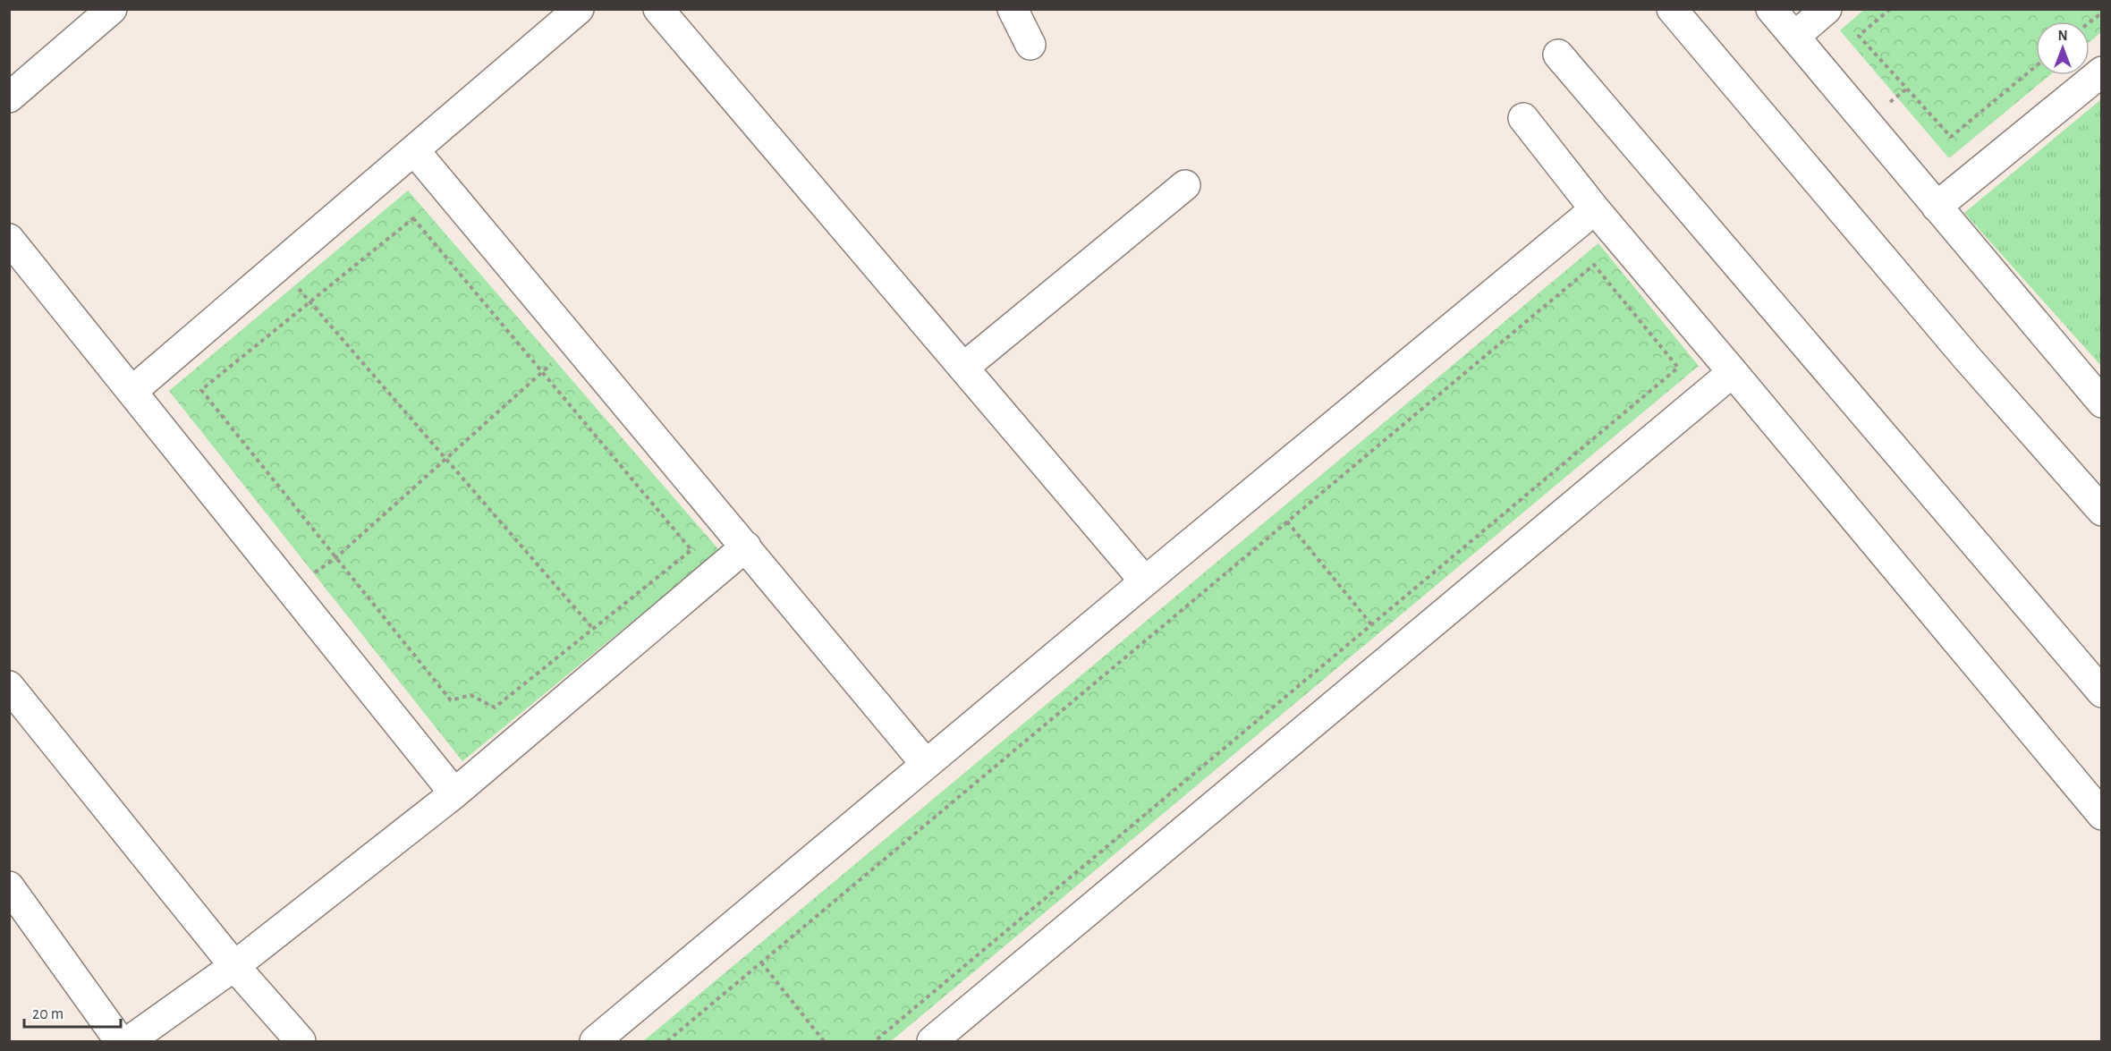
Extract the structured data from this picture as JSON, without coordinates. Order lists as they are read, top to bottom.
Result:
{
  "scale_bar": "20 m",
  "north": "top"
}
